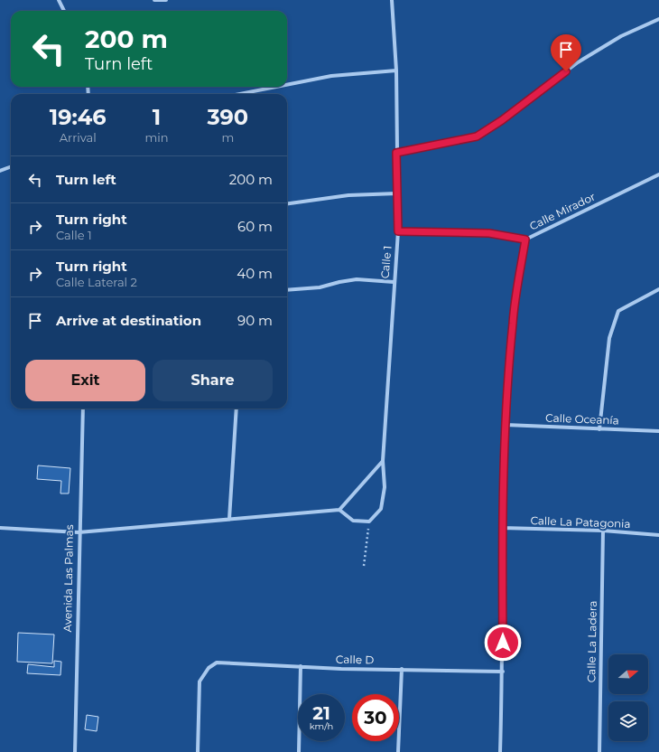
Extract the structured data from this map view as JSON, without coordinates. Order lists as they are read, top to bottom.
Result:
{
  "streets": {
    "street": [
      "Calle Mirador",
      "Calle 1",
      "Calle Oceanía",
      "Calle La Patagonia",
      "Avenida Las Palmas",
      "Calle La Ladera",
      "Calle D"
    ]
  },
  "crossings": [
    ["Calle Mirador", "Calle Oceanía"],
    ["Calle Mirador", "Calle La Patagonia"],
    ["Calle Mirador", "Calle D"],
    ["Calle La Patagonia", "Calle La Ladera"]
  ],
  "north": "right",
  "page": {
    "turn": ["200 m", "Turn left"],
    "eta": [
      "19:46",
      "Arrival",
      "1",
      "min",
      "390",
      "m"
    ],
    "list": [
      {
        "name": "Turn left",
        "value": "200 m"
      },
      {
        "name": "Turn right",
        "note": "Calle 1",
        "value": "60 m"
      },
      {
        "name": "Turn right",
        "note": "Calle Lateral 2",
        "value": "40 m"
      },
      {
        "name": "Arrive at destination",
        "value": "90 m"
      }
    ],
    "buttons": ["Exit", "Share"],
    "speed": "21 km/h",
    "limit": "30"
  }
}
